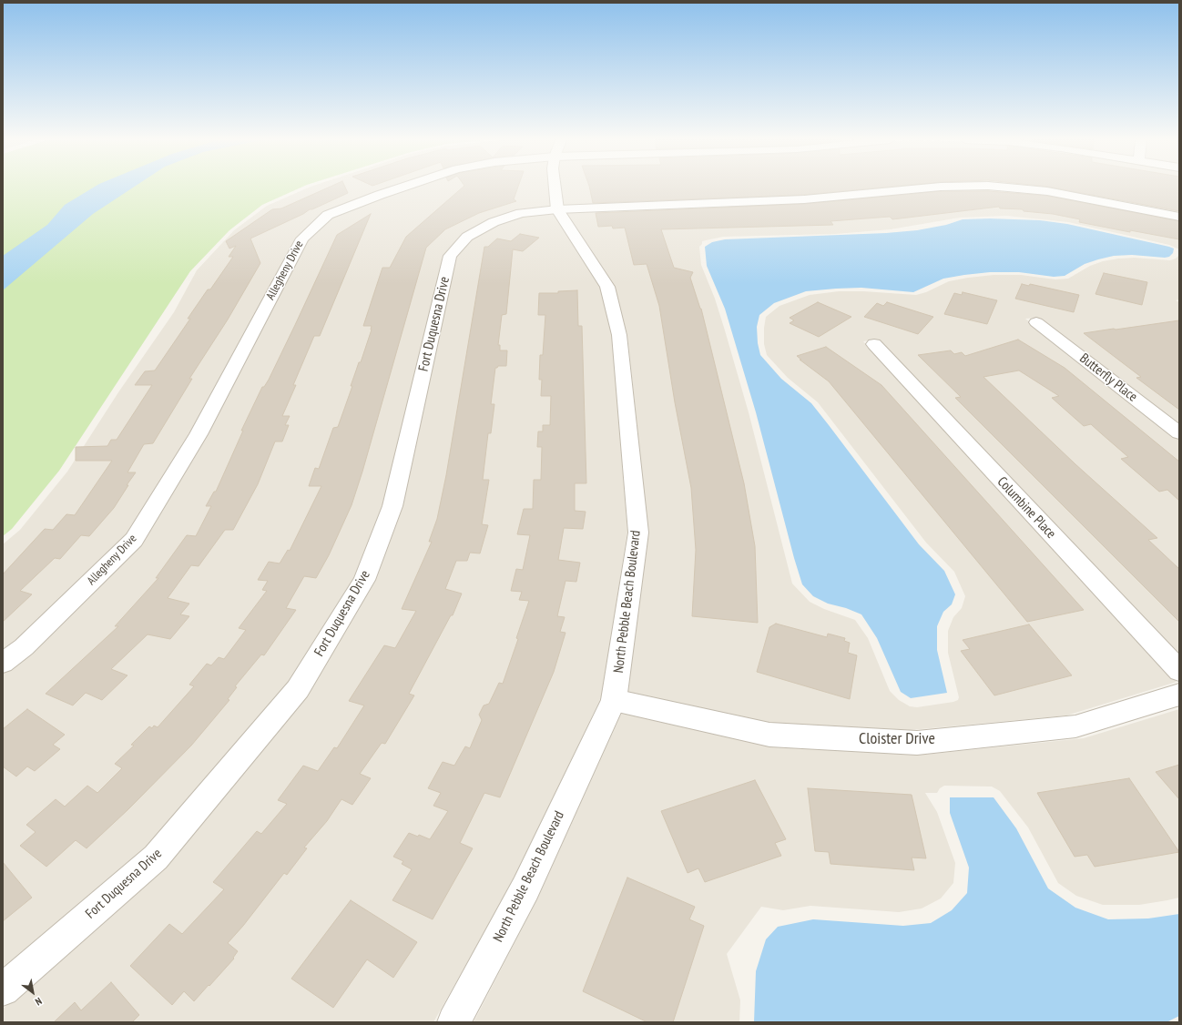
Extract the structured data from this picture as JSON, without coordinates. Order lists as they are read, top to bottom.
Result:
{
  "streets": {
    "street": [
      "Allegheny Drive",
      "Fort Duquesna Drive",
      "Butterfly Place",
      "Columbine Place",
      "North Pebble Beach Boulevard",
      "Cloister Drive"
    ]
  },
  "crossings": [
    ["Fort Duquesna Drive", "North Pebble Beach Boulevard"],
    ["North Pebble Beach Boulevard", "Cloister Drive"]
  ],
  "north": "bottom right"
}
